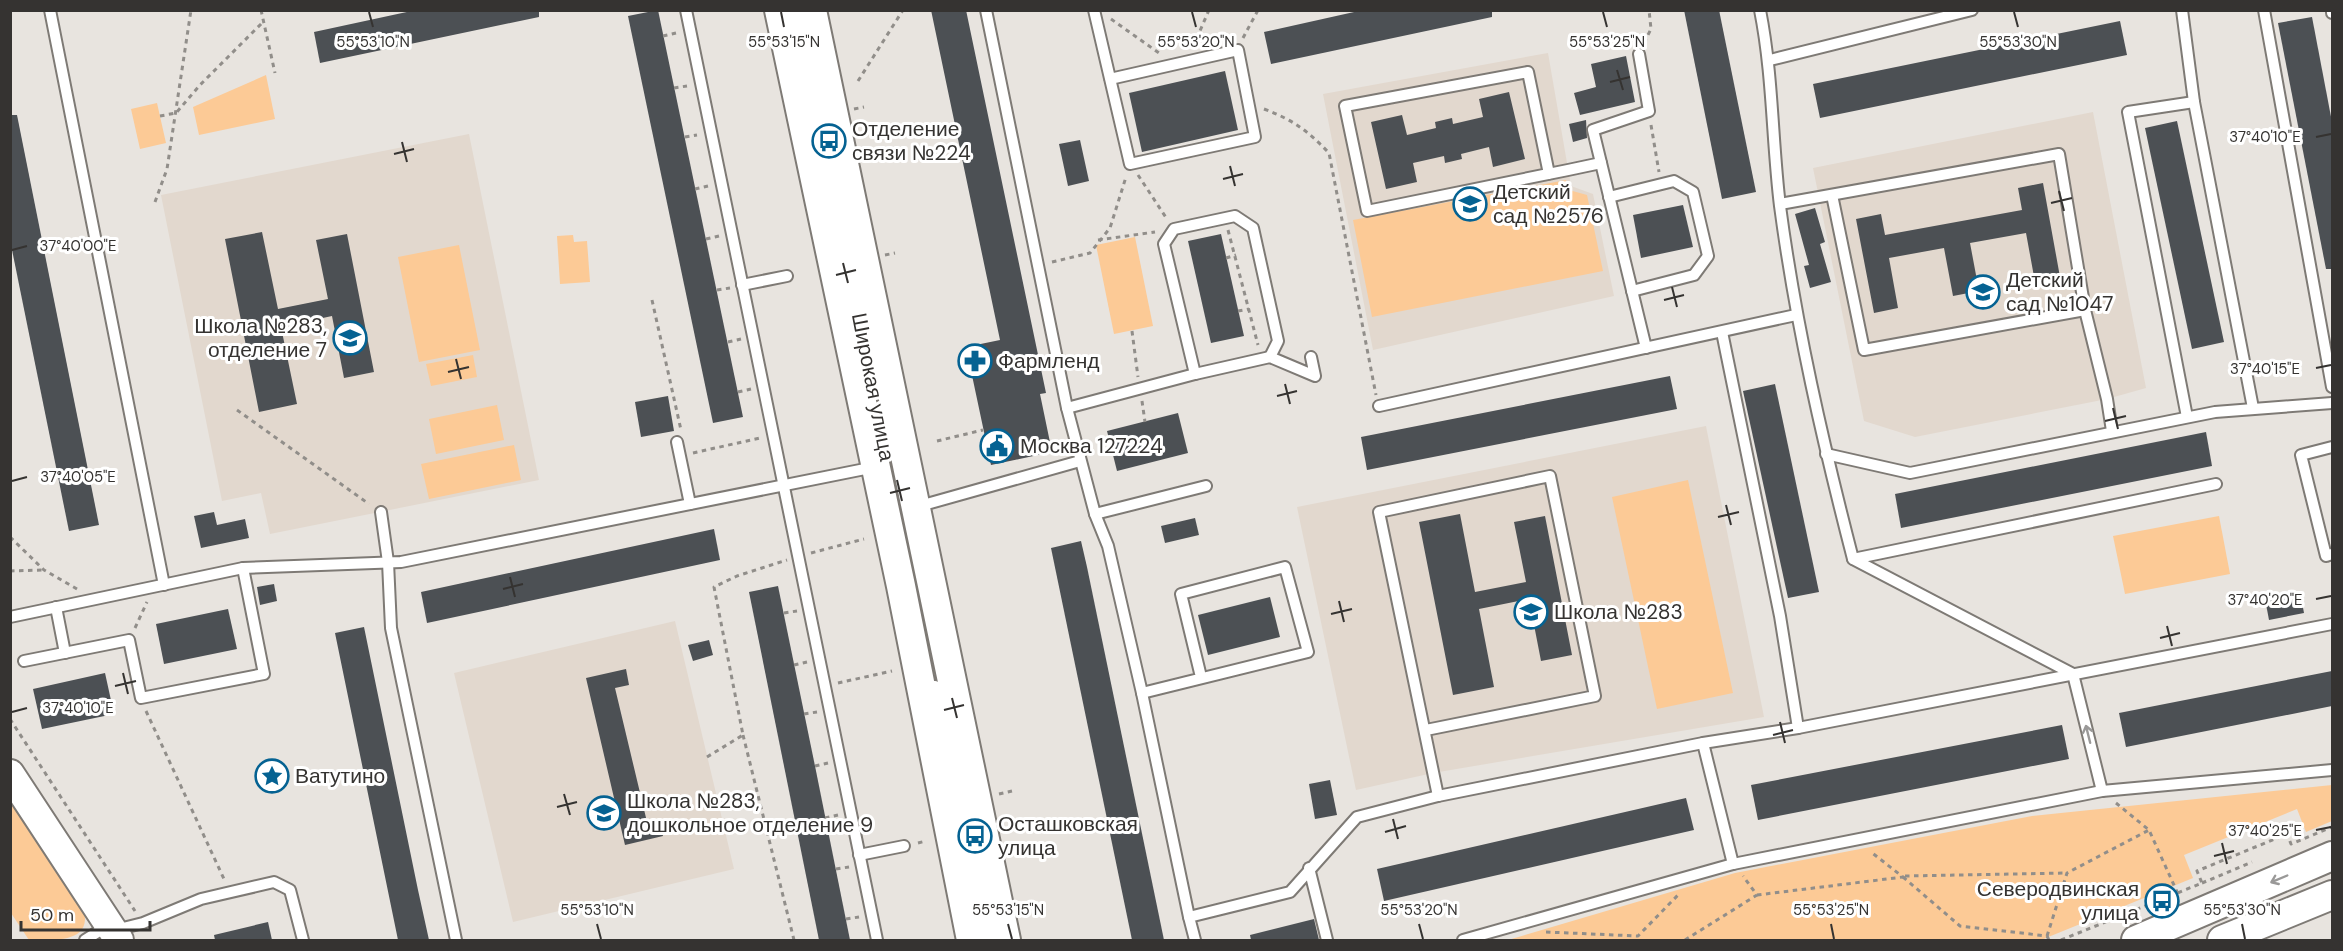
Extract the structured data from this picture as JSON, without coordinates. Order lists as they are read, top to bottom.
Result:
{
  "streets": {
    "main road": ["Широкая улица"]
  },
  "places": {
    "bus stop": ["Отделение связи №224", "Осташковская улица", "Северодвинская улица"],
    "school or university": [
      "Детский сад №2576",
      "Детский сад №1047",
      "Школа №283, отделение 7",
      "Школа №283",
      "Школа №283, дошкольное отделение 9"
    ],
    "pharmacy": ["Фармленд"],
    "public building": ["Москва 127224"],
    "place": ["Ватутино"]
  },
  "scale_bar": "50 m",
  "coordinates": [
    "55°53'10\"N",
    "55°53'15\"N",
    "55°53'20\"N",
    "55°53'25\"N",
    "55°53'30\"N",
    "37°40'10\"E",
    "37°40'00\"E",
    "37°40'15\"E",
    "37°40'05\"E",
    "37°40'20\"E",
    "37°40'25\"E"
  ]
}
